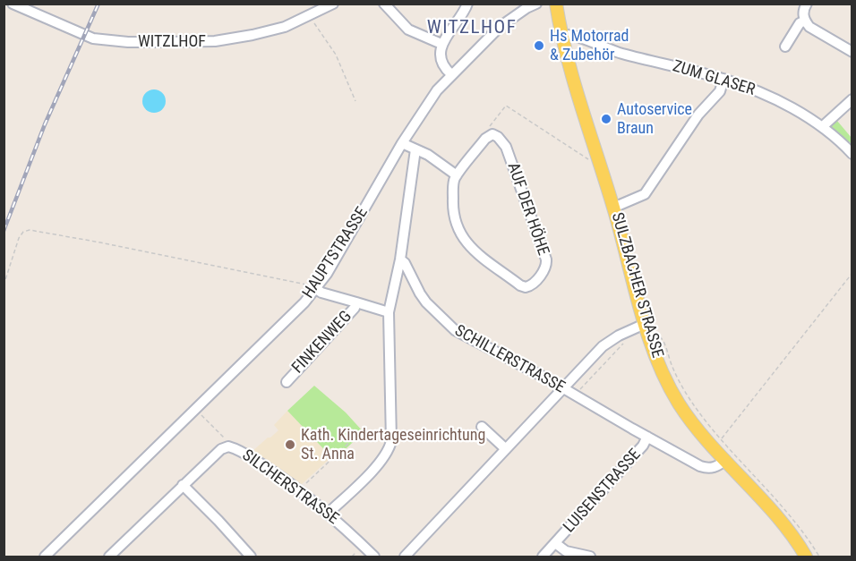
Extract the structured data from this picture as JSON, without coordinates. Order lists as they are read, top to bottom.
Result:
{
  "streets": {
    "main road": ["SULZBACHER STRASSE"],
    "street": [
      "WITZLHOF",
      "ZUM GLASER",
      "AUF DER HÖHE",
      "HAUPTSTRASSE",
      "FINKENWEG",
      "SCHILLERSTRASSE",
      "SILCHERSTRASSE",
      "LUISENSTRASSE"
    ]
  },
  "crossings": [
    ["ZUM GLASER", "SULZBACHER STRASSE"],
    ["HAUPTSTRASSE", "FINKENWEG"],
    ["SULZBACHER STRASSE", "SCHILLERSTRASSE"],
    ["SCHILLERSTRASSE", "LUISENSTRASSE"]
  ],
  "districts": ["WITZLHOF"],
  "places": ["Hs Motorrad & Zubehör", "Autoservice Braun", "Kath. Kindertageseinrichtung St. Anna"]
}
